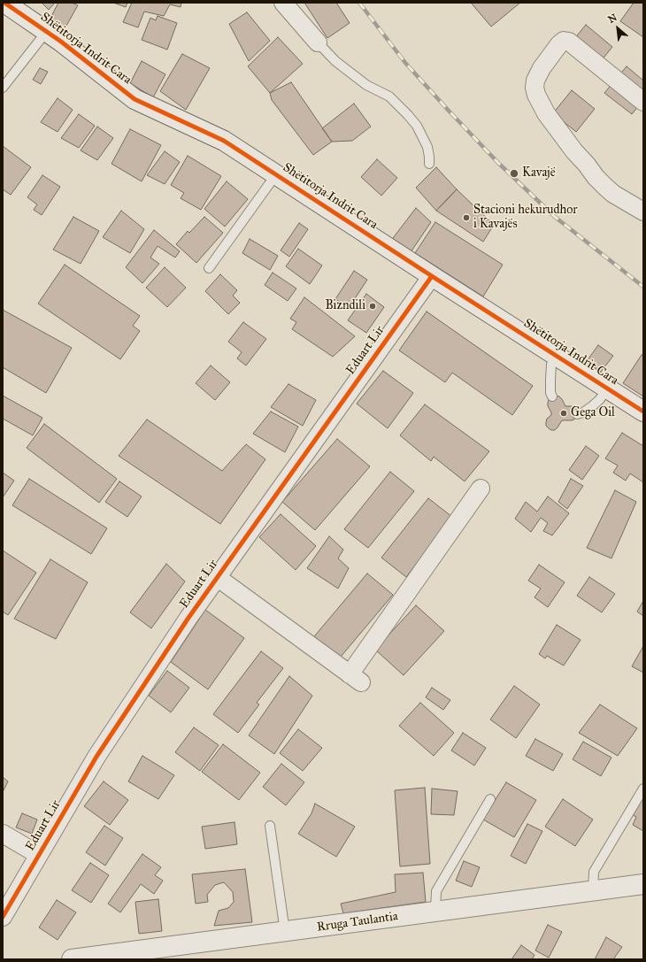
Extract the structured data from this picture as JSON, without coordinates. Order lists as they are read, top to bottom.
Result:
{
  "streets": {
    "main road": ["Shëtitorja Indrit Cara", "Rruga Taulantia"],
    "street": ["Eduart Lir"]
  },
  "crossings": [
    ["Shëtitorja Indrit Cara", "Eduart Lir"]
  ],
  "places": [
    "Kavajë",
    "Stacioni hekurudhor i Kavajës",
    "Bizndili",
    "Gega Oil"
  ],
  "north": "top left"
}
